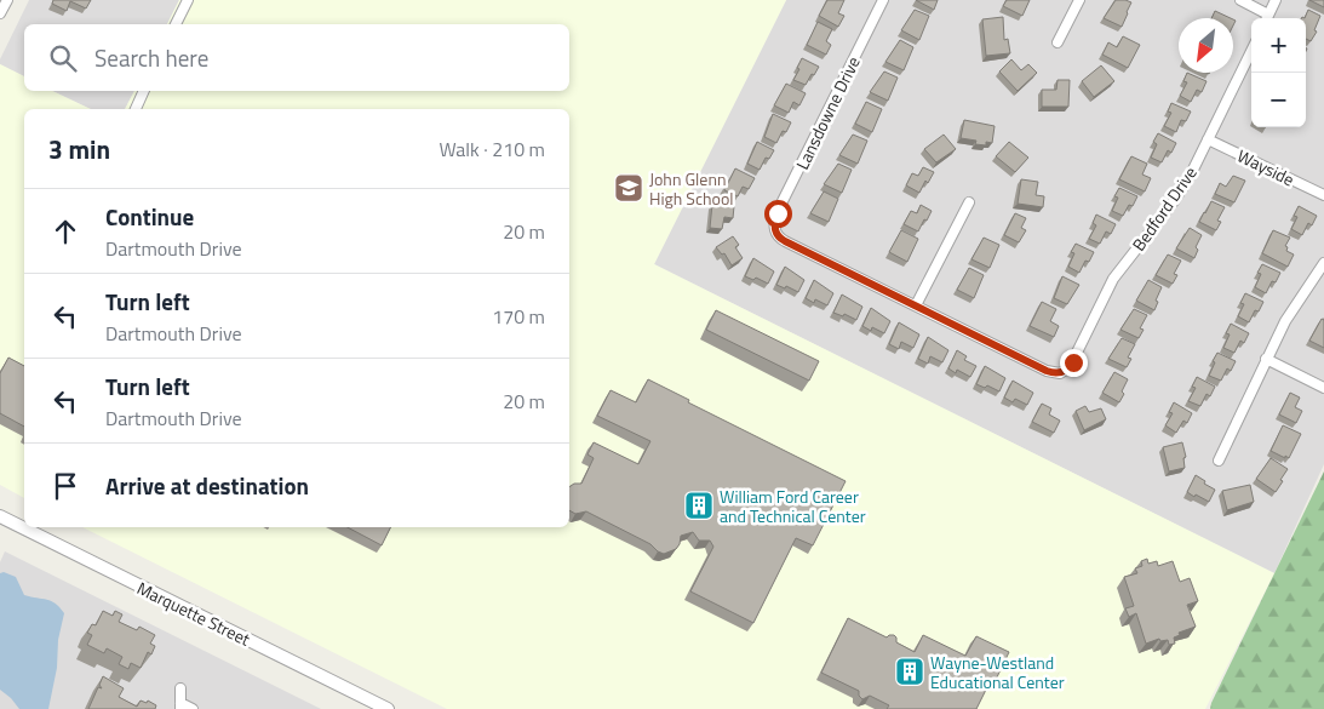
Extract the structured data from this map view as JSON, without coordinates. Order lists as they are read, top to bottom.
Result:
{
  "streets": {
    "street": [
      "Lansdowne Drive",
      "Wayside",
      "Bedford Drive",
      "Marquette Street"
    ]
  },
  "crossings": [
    ["Lansdowne Drive", "Bedford Drive"],
    ["Wayside", "Bedford Drive"]
  ],
  "places": {
    "school or university": ["John Glenn High School"],
    "building": ["William Ford Career and Technical Center", "Wayne-Westland Educational Center"]
  },
  "north": "bottom left",
  "page": {
    "map_buttons": ["+", "−"],
    "search": "Search here",
    "heading": ["3 min", "Walk · 210 m"],
    "list": [
      ["Continue", "Dartmouth Drive", "20 m"],
      ["Turn left", "Dartmouth Drive", "170 m"],
      ["Turn left", "Dartmouth Drive", "20 m"],
      "Arrive at destination"
    ]
  }
}
